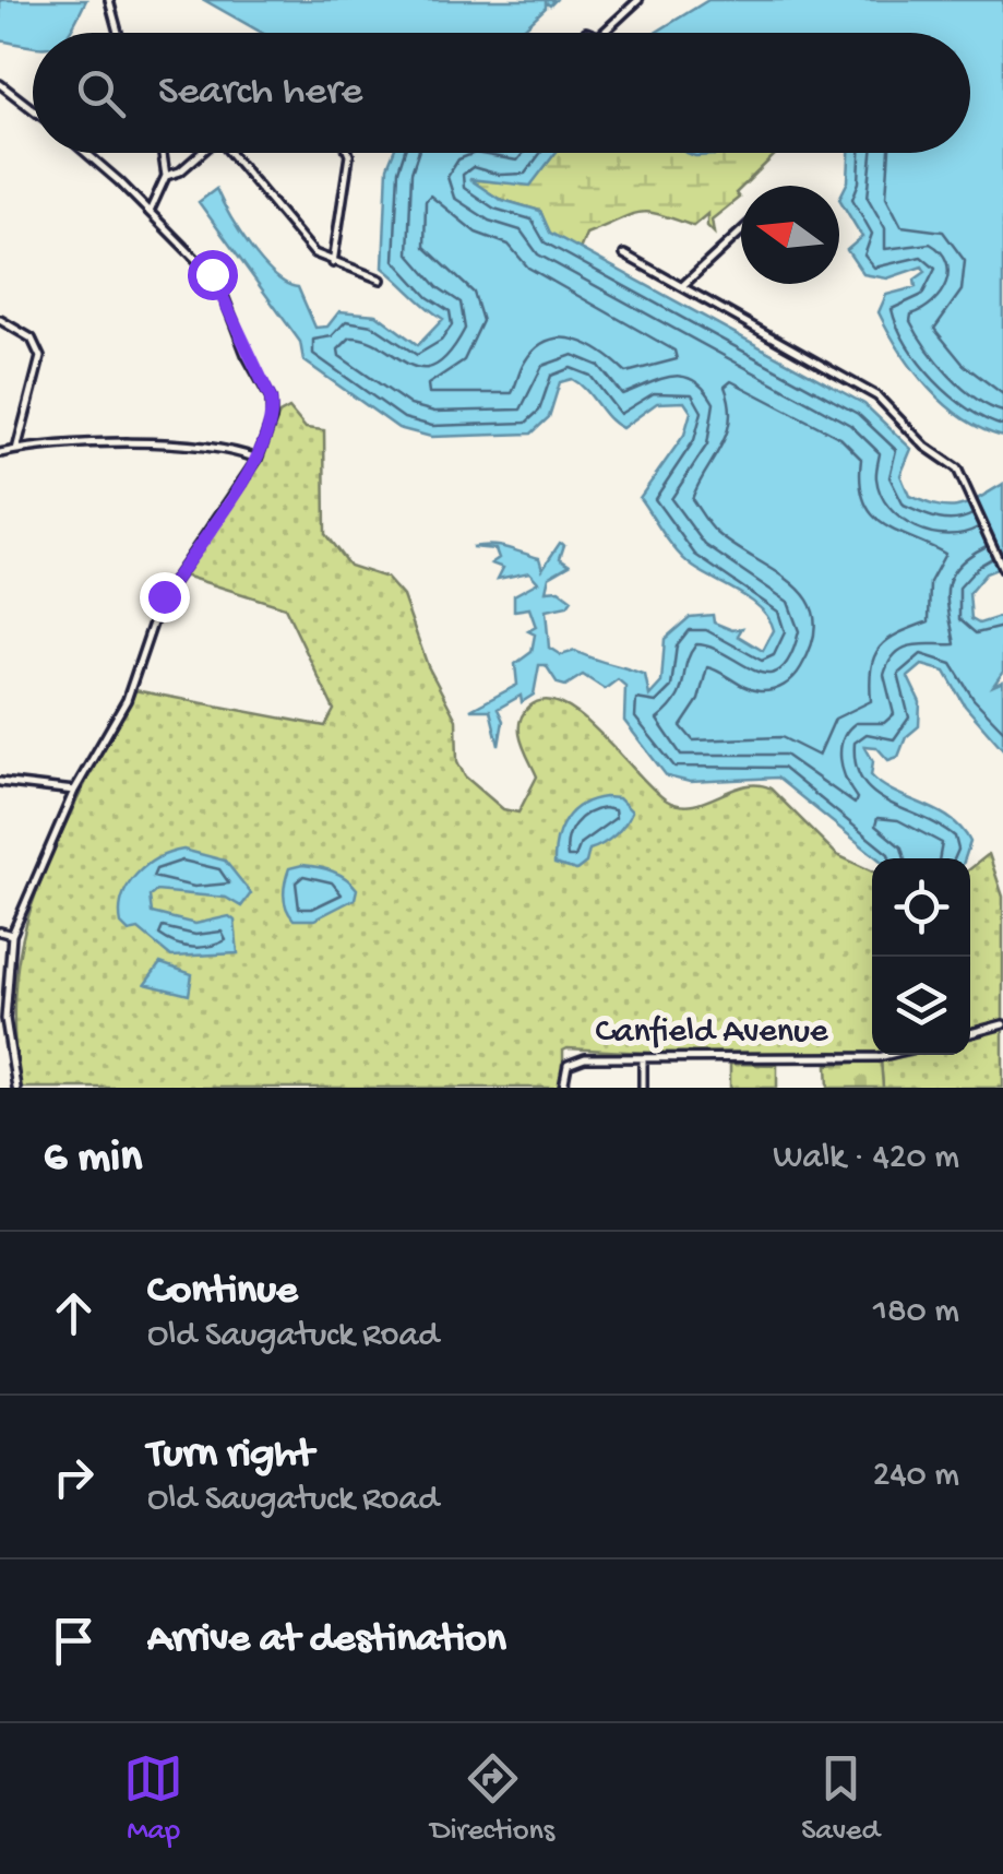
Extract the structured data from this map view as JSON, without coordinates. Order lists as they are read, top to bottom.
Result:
{
  "streets": {
    "street": ["Canfield Avenue"]
  },
  "north": "left",
  "page": {
    "search": "Search here",
    "heading": ["6 min", "Walk · 420 m"],
    "list": [
      ["Continue", "Old Saugatuck Road", "180 m"],
      ["Turn right", "Old Saugatuck Road", "240 m"],
      "Arrive at destination"
    ],
    "nav": ["Map", "Directions", "Saved"]
  }
}
